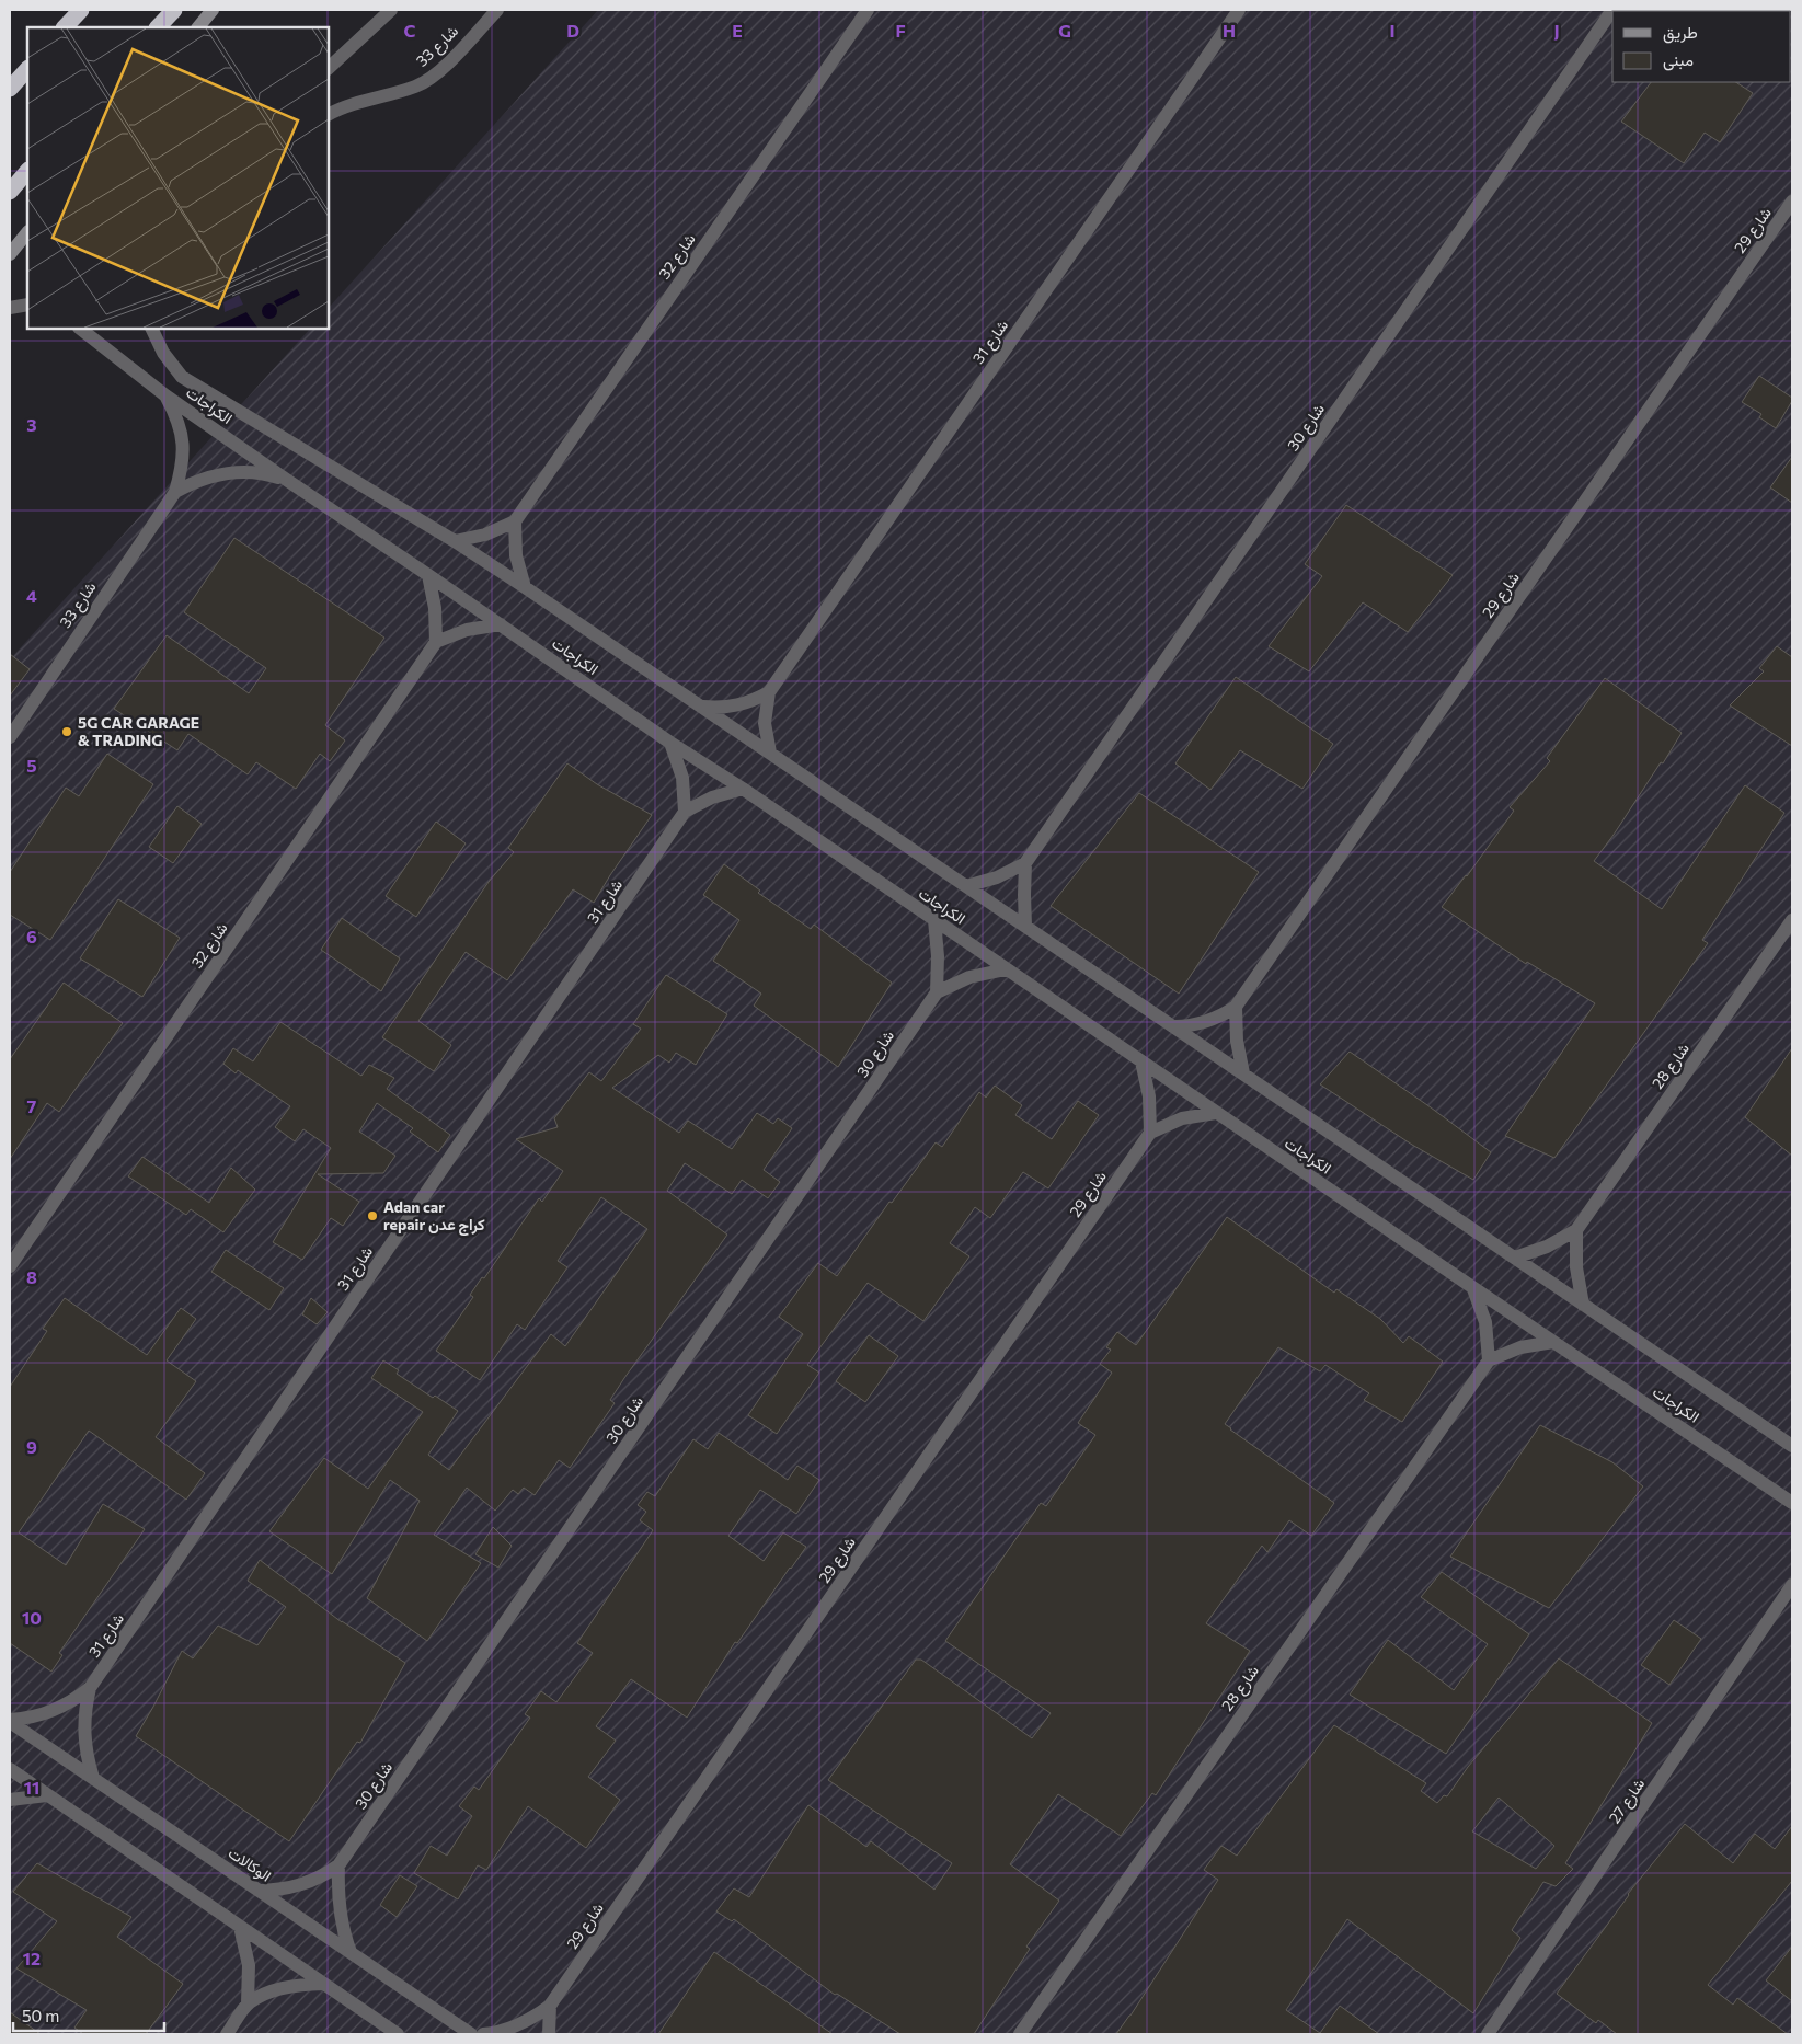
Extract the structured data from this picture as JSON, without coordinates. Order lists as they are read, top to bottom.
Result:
{
  "streets": {
    "street": [
      "شارع 33",
      "شارع 29",
      "شارع 32",
      "شارع 31",
      "الكراجات",
      "شارع 30",
      "شارع 28",
      "شارع 27",
      "الوكالات"
    ]
  },
  "crossings": [
    ["شارع 33", "الكراجات"],
    ["شارع 29", "الكراجات"],
    ["شارع 31", "الكراجات"],
    ["شارع 31", "الوكالات"],
    ["الكراجات", "شارع 30"],
    ["الكراجات", "شارع 28"],
    ["شارع 30", "الوكالات"]
  ],
  "places": ["5G CAR GARAGE & TRADING", "Adan car repair كراج عدن"],
  "legend": ["طريق", "مبنى"],
  "scale_bar": "50 m",
  "grid": {
    "columns": [
      "C",
      "D",
      "E",
      "F",
      "G",
      "H",
      "I",
      "J"
    ],
    "rows": [
      "3",
      "4",
      "5",
      "6",
      "7",
      "8",
      "9",
      "10",
      "11",
      "12"
    ]
  }
}
